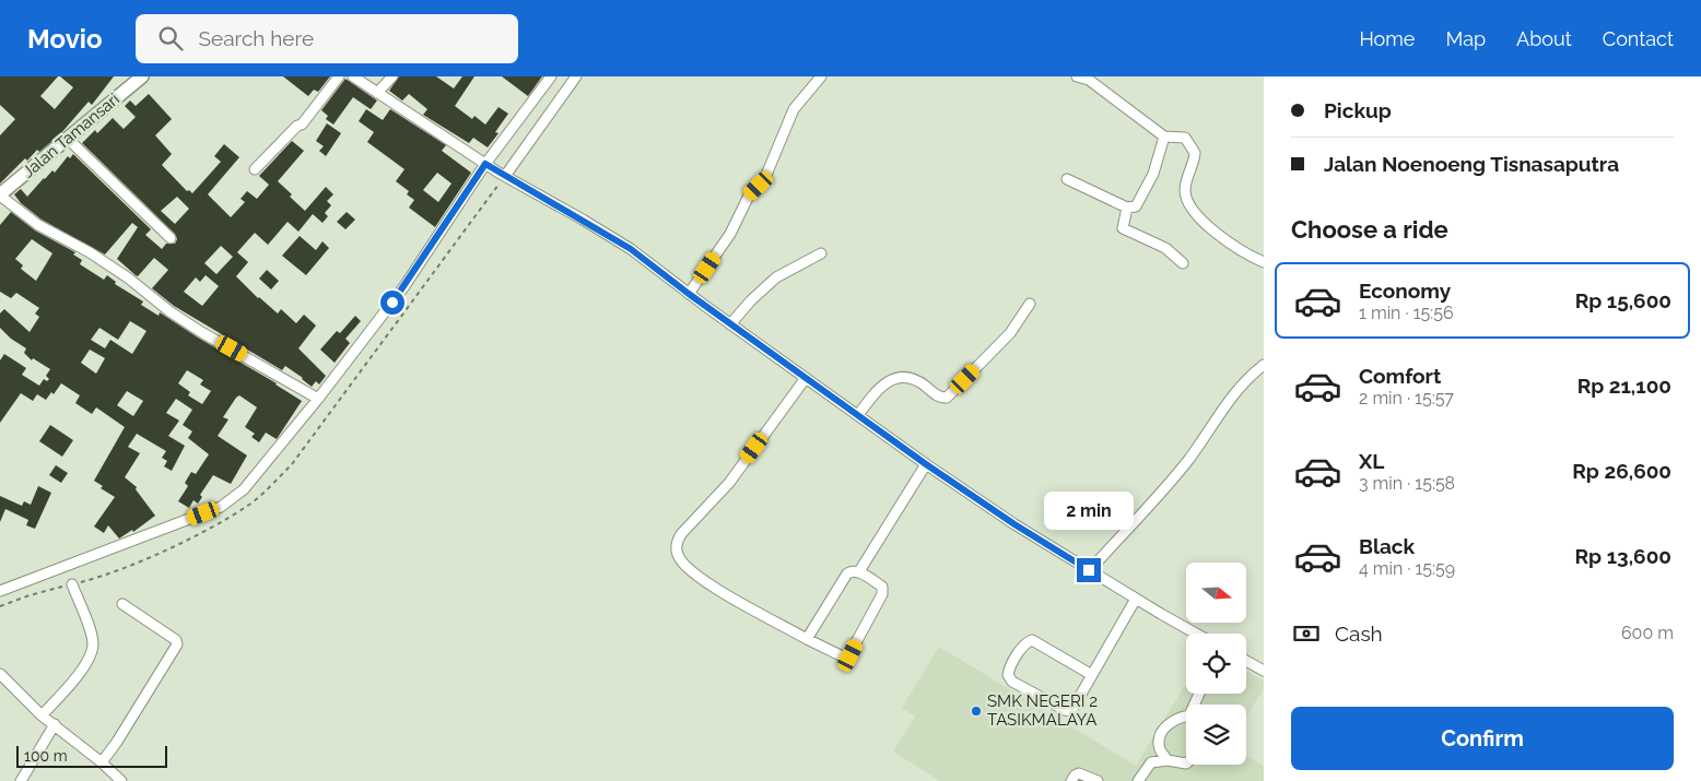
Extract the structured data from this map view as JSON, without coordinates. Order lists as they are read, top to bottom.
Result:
{
  "streets": {
    "main road": ["Jalan Tamansari"]
  },
  "places": ["SMK NEGERI 2 TASIKMALAYA"],
  "scale_bar": "100 m",
  "north": "right",
  "page": {
    "header": "Movio",
    "search": "Search here",
    "nav": [
      "Home",
      "Map",
      "About",
      "Contact"
    ],
    "banner": ["Pickup", "Jalan Noenoeng Tisnasaputra"],
    "heading": "Choose a ride",
    "list": [
      {
        "name": "Economy",
        "note": "1 min · 15:56",
        "value": "Rp 15,600"
      },
      {
        "name": "Comfort",
        "note": "2 min · 15:57",
        "value": "Rp 21,100"
      },
      {
        "name": "XL",
        "note": "3 min · 15:58",
        "value": "Rp 26,600"
      },
      {
        "name": "Black",
        "note": "4 min · 15:59",
        "value": "Rp 13,600"
      }
    ],
    "bubble": "2 min",
    "pay": ["Cash", "600 m"],
    "buttons": "Confirm",
    "scale": "100 m"
  }
}
